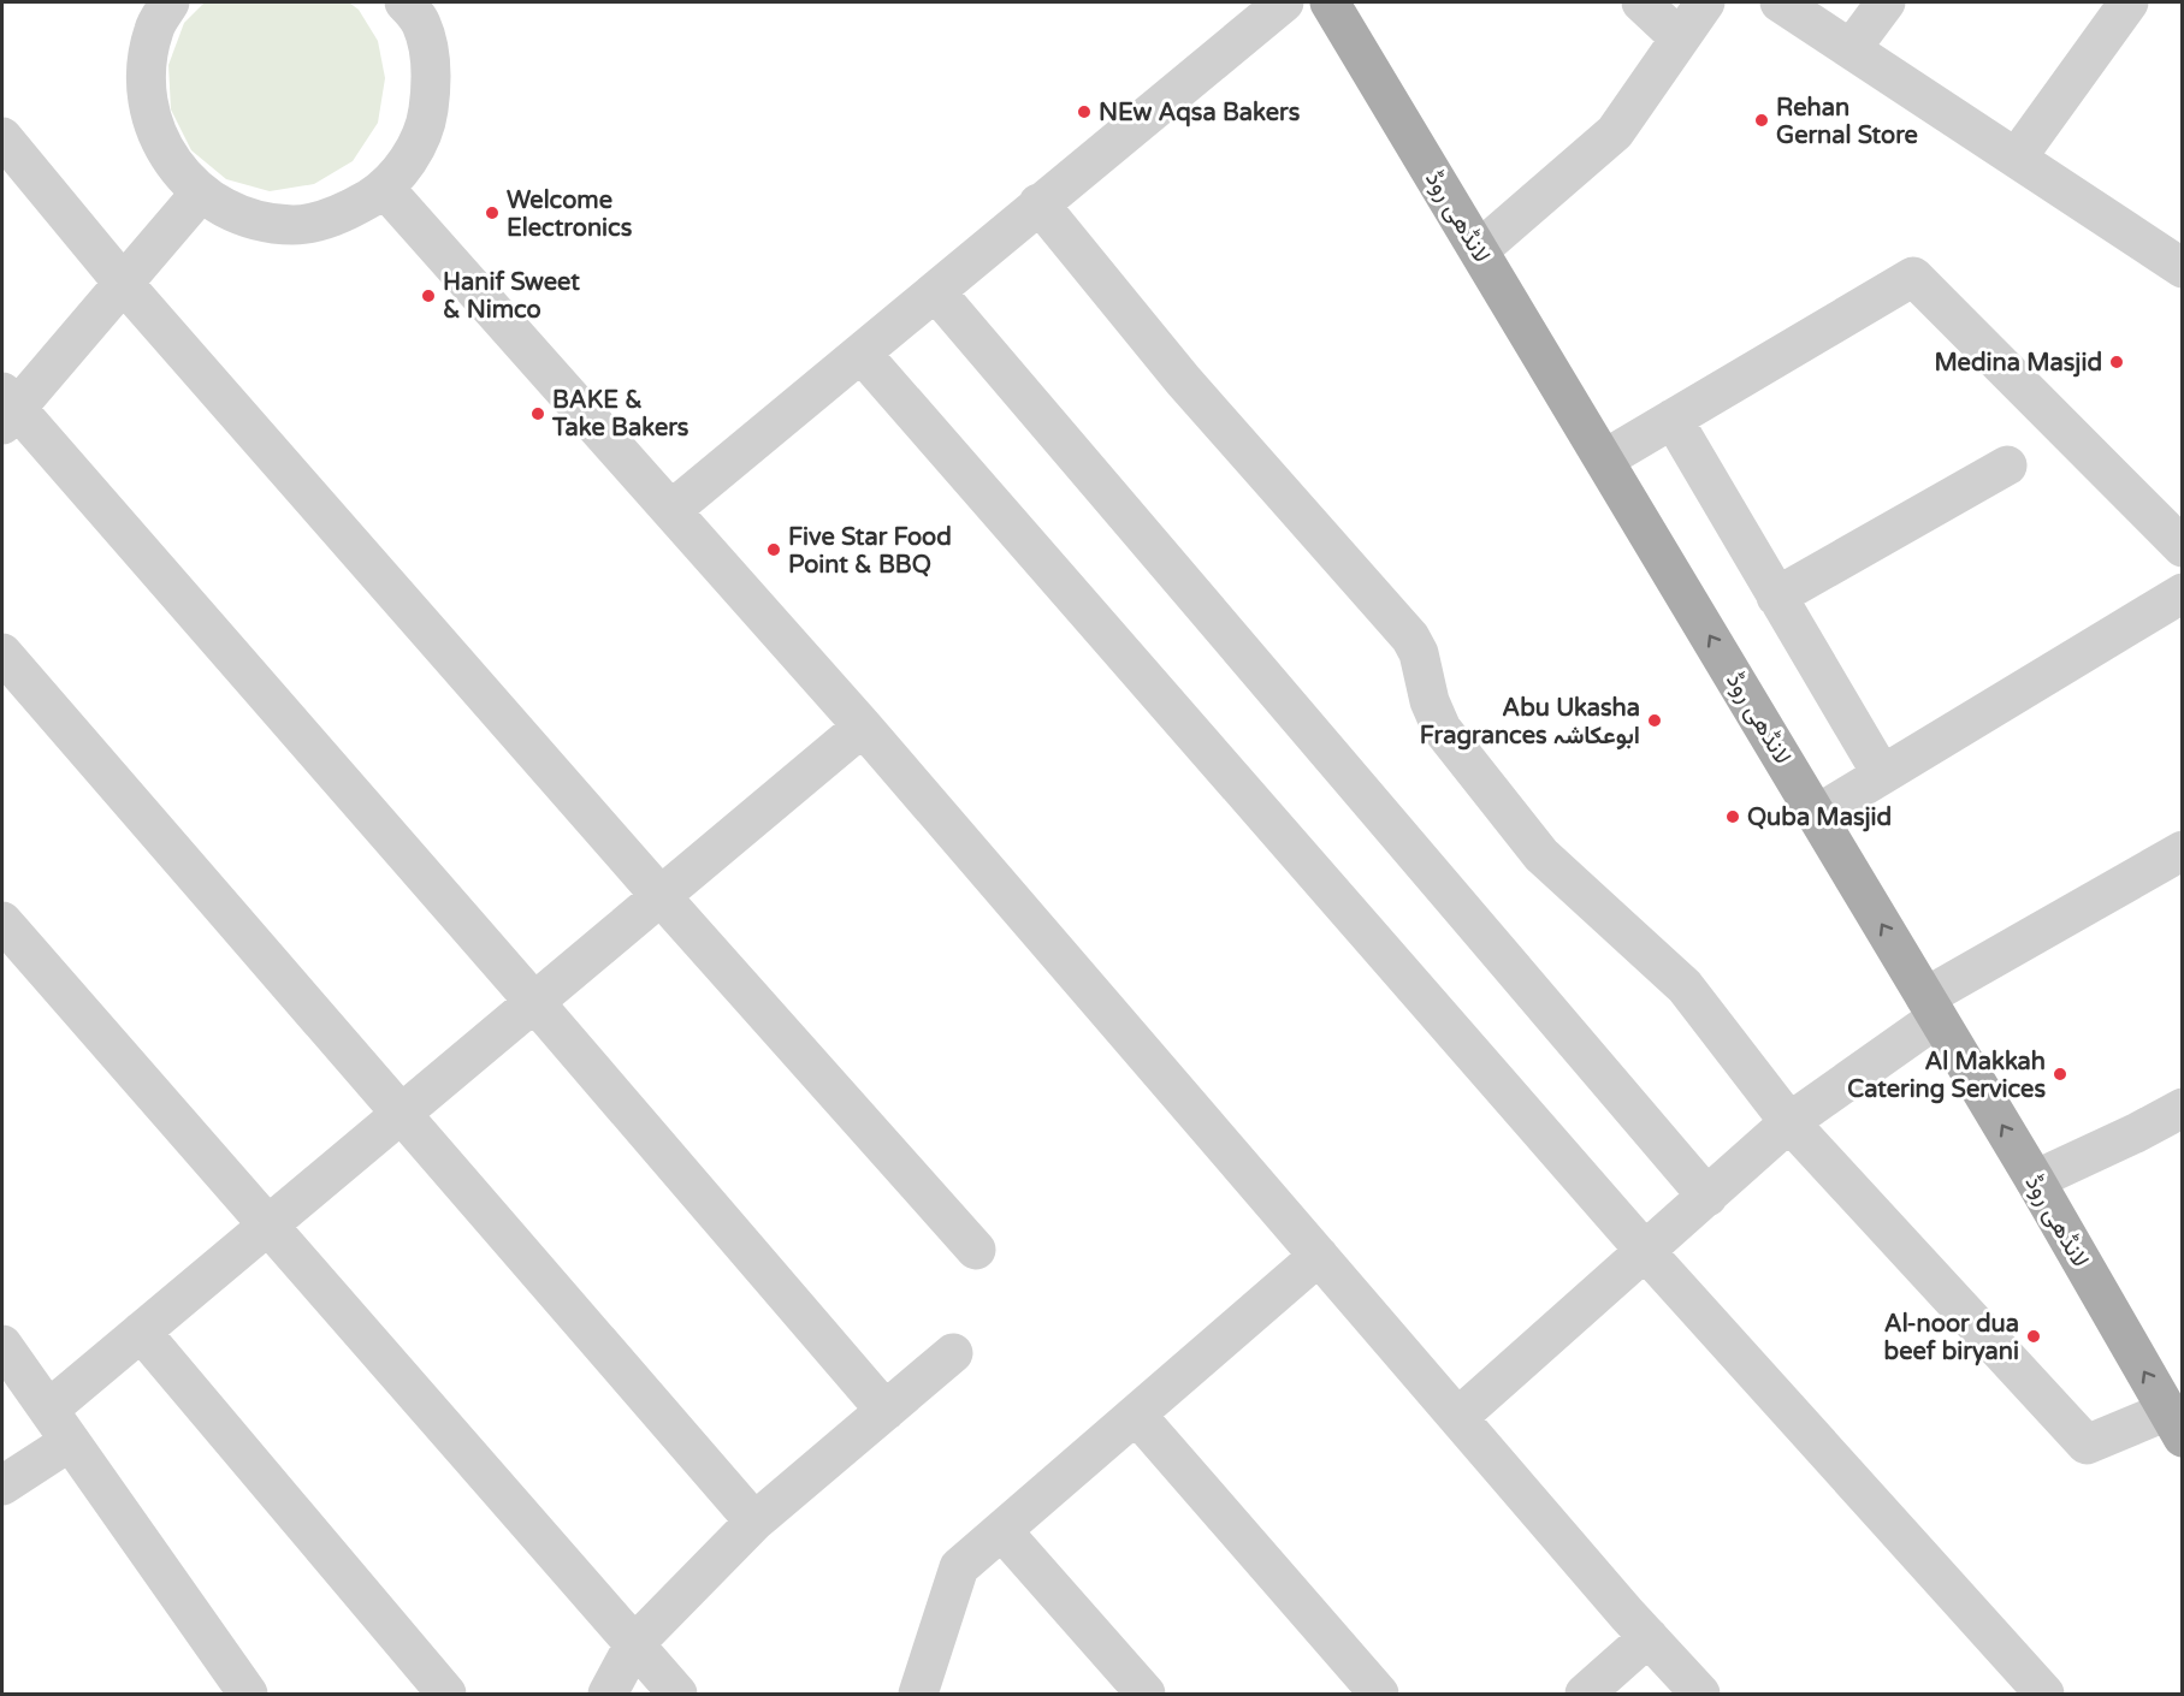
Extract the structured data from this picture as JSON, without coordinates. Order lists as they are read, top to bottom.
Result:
{
  "streets": {
    "main road": ["لانڈھی روڈ"]
  },
  "one_way": ["لانڈھی روڈ"],
  "places": [
    "NEw Aqsa Bakers",
    "Rehan Gernal Store",
    "Welcome Electronics",
    "Hanif Sweet & Nimco",
    "Medina Masjid",
    "BAKE & Take Bakers",
    "Five Star Food Point & BBQ",
    "Abu Ukasha Fragrances ابوعکاشہ",
    "Quba Masjid",
    "Al Makkah Catering Services",
    "Al-noor dua beef biryani"
  ]
}
